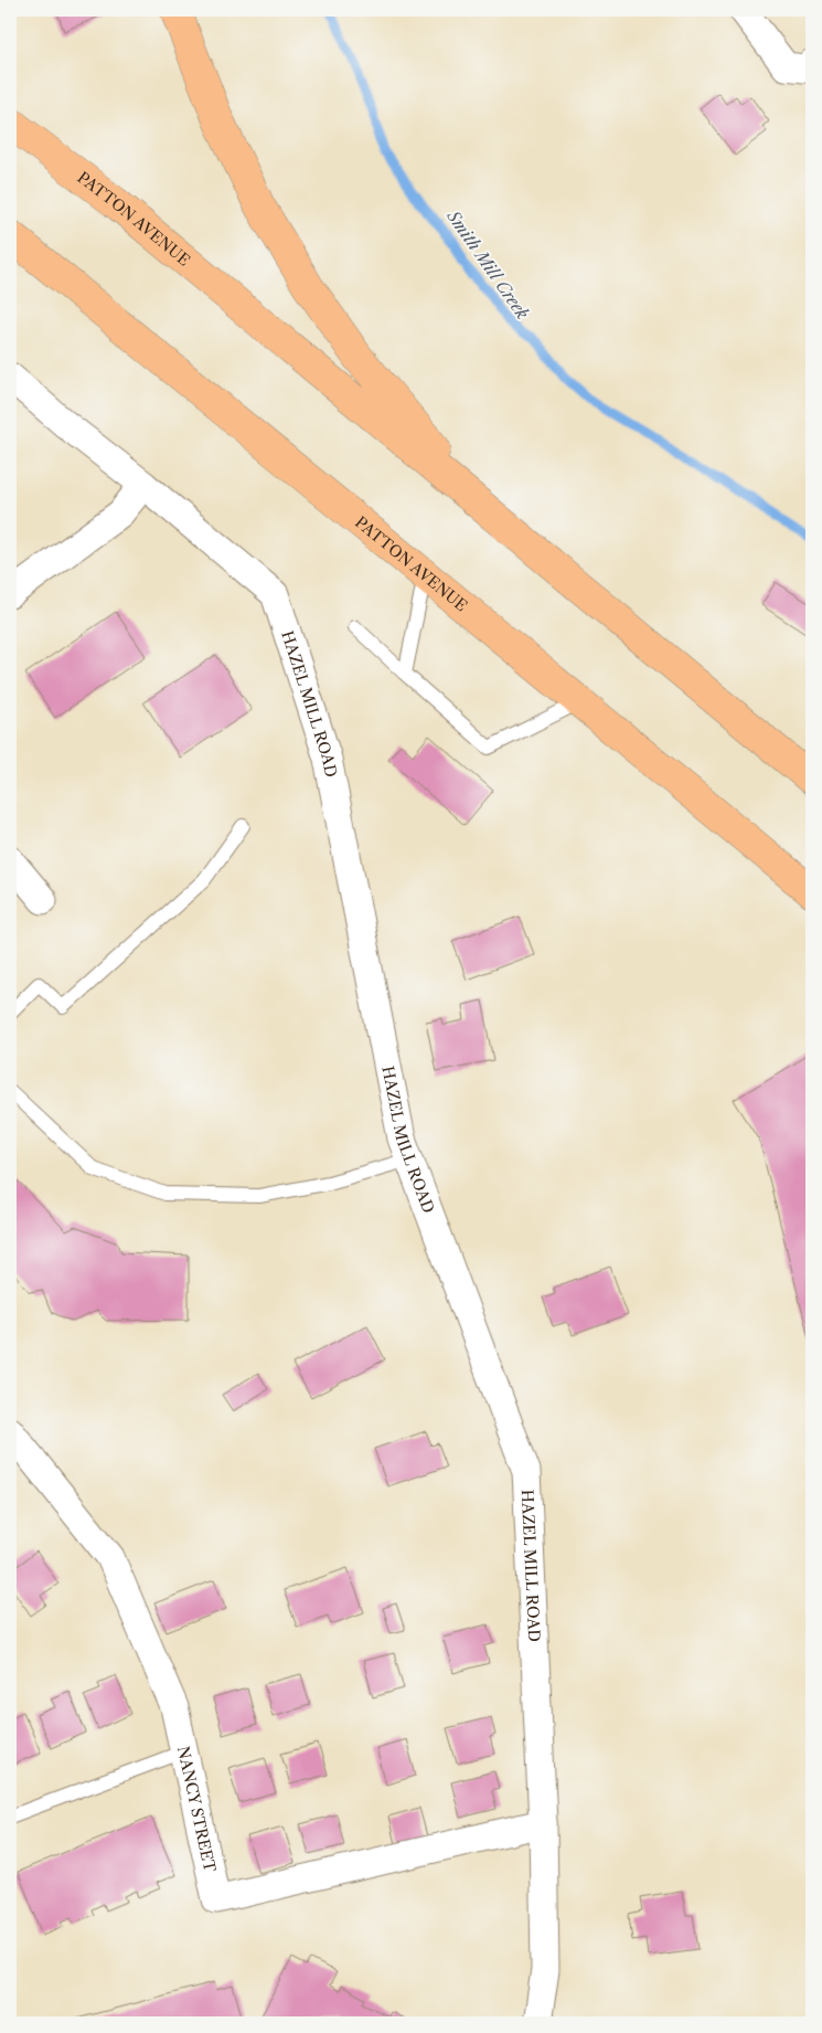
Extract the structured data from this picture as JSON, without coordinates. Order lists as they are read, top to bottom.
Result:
{
  "streets": {
    "main road": ["PATTON AVENUE"],
    "street": ["HAZEL MILL ROAD", "NANCY STREET"]
  },
  "crossings": [
    ["HAZEL MILL ROAD", "NANCY STREET"]
  ],
  "water": ["Smith Mill Creek"]
}
